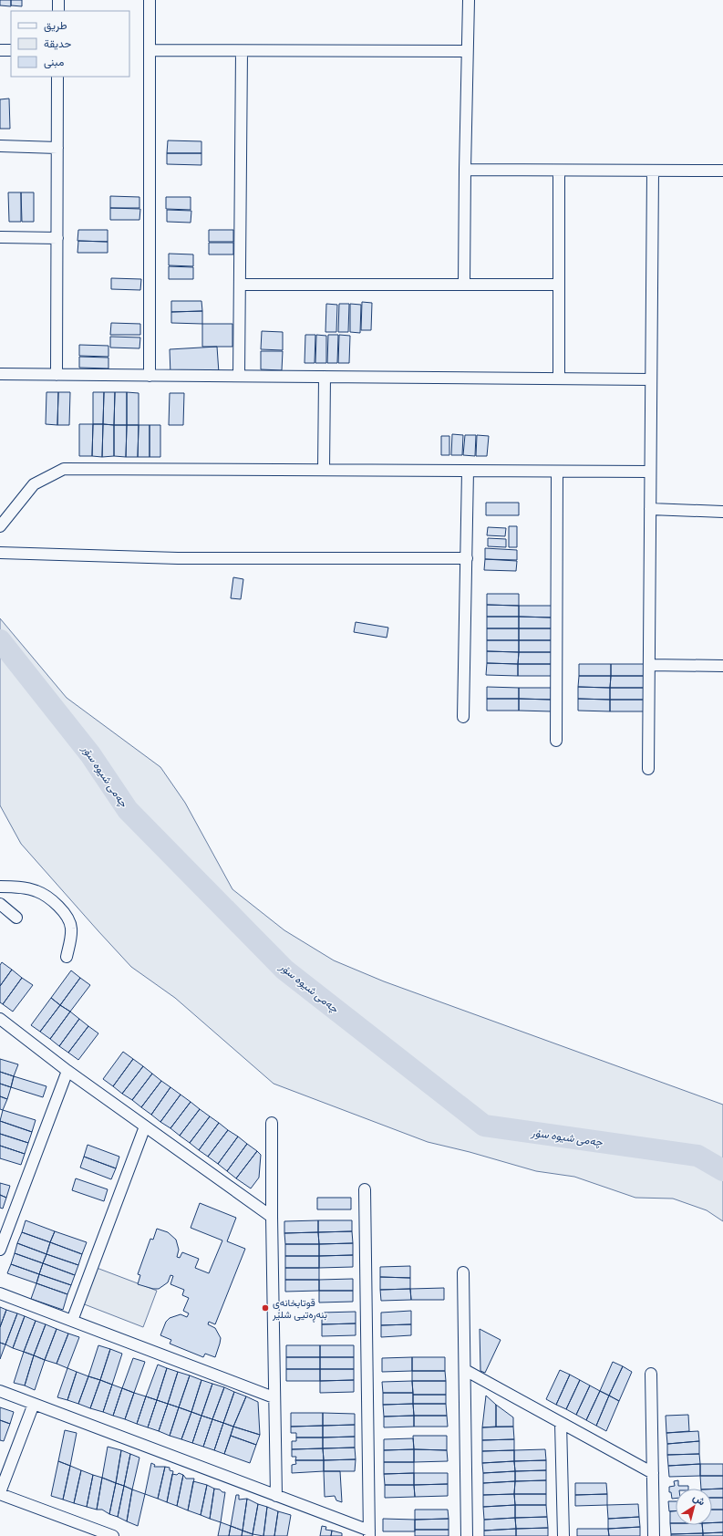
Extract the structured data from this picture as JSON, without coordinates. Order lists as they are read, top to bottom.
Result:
{
  "water": ["چەمی شیوە سۆر"],
  "places": ["قوتابخانەی بنەڕەتیی شلێر"],
  "legend": ["طريق", "حديقة", "مبنى"],
  "north": "top right"
}
